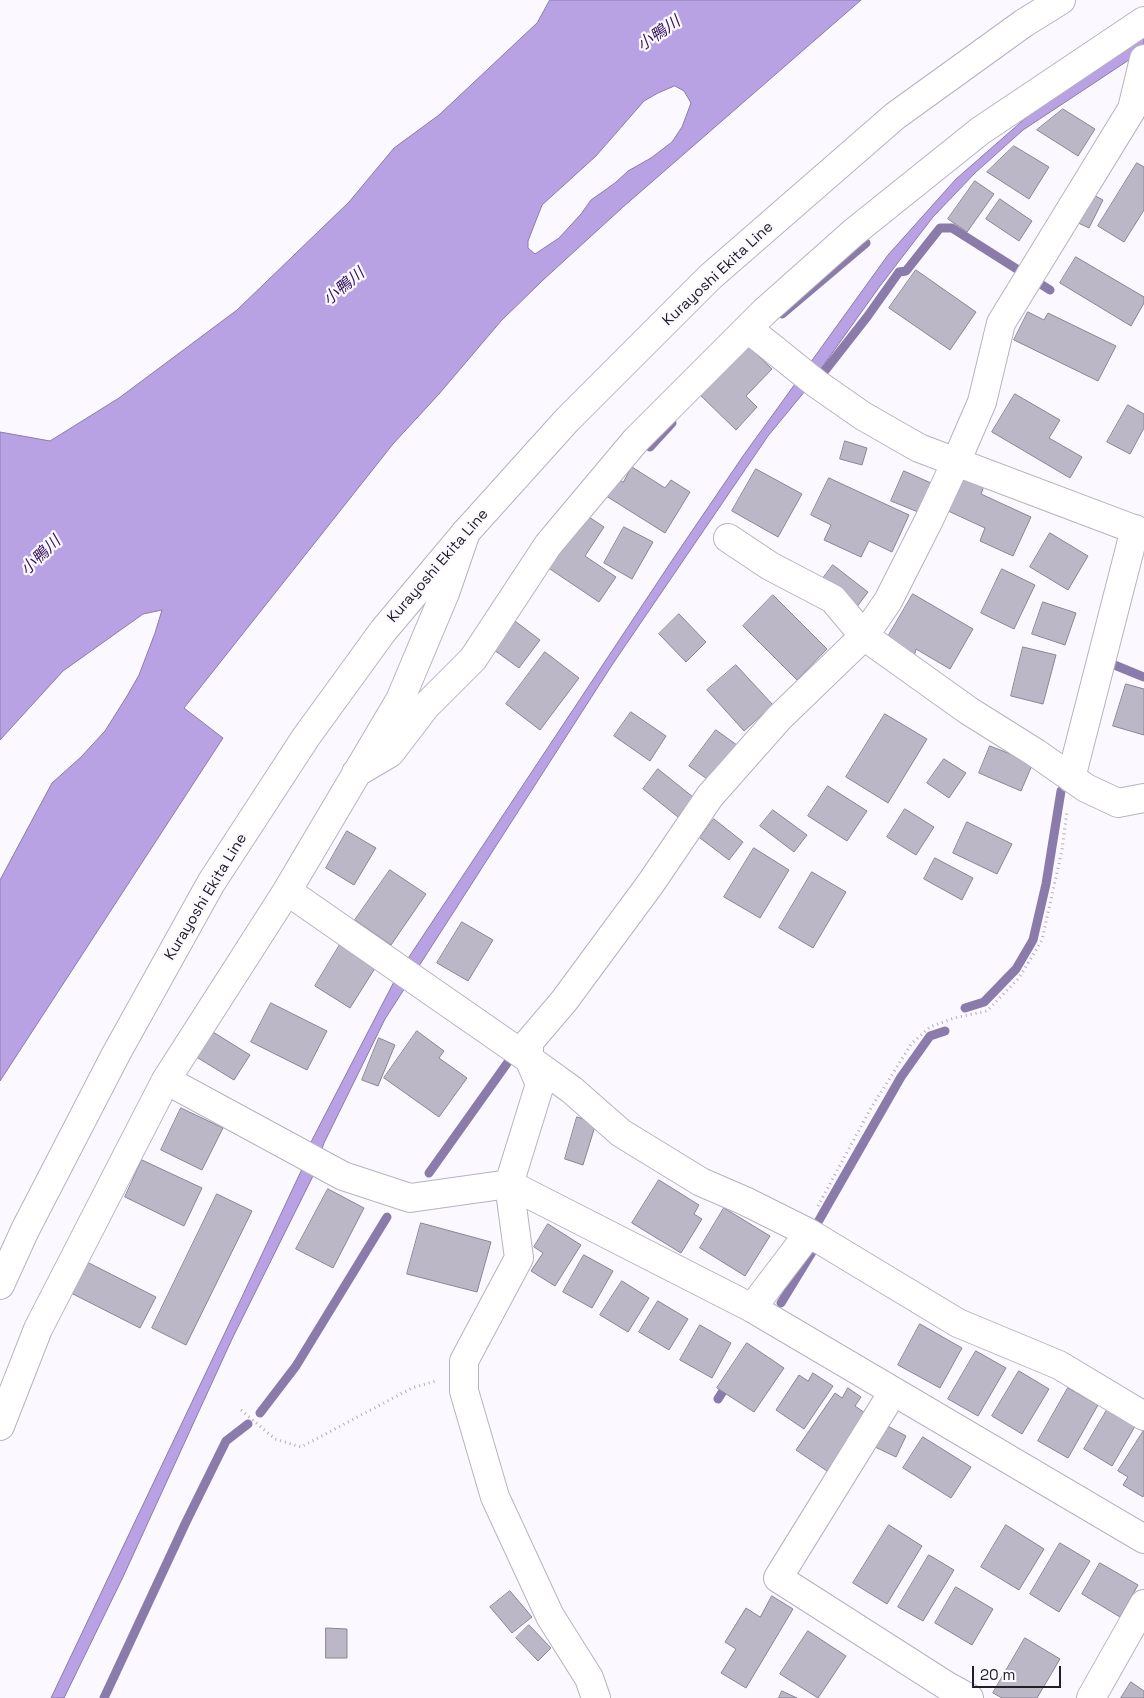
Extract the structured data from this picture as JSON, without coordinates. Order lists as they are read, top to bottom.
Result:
{
  "streets": {
    "street": ["Kurayoshi Ekita Line"]
  },
  "water": ["小鴨川"],
  "scale_bar": "20 m"
}
